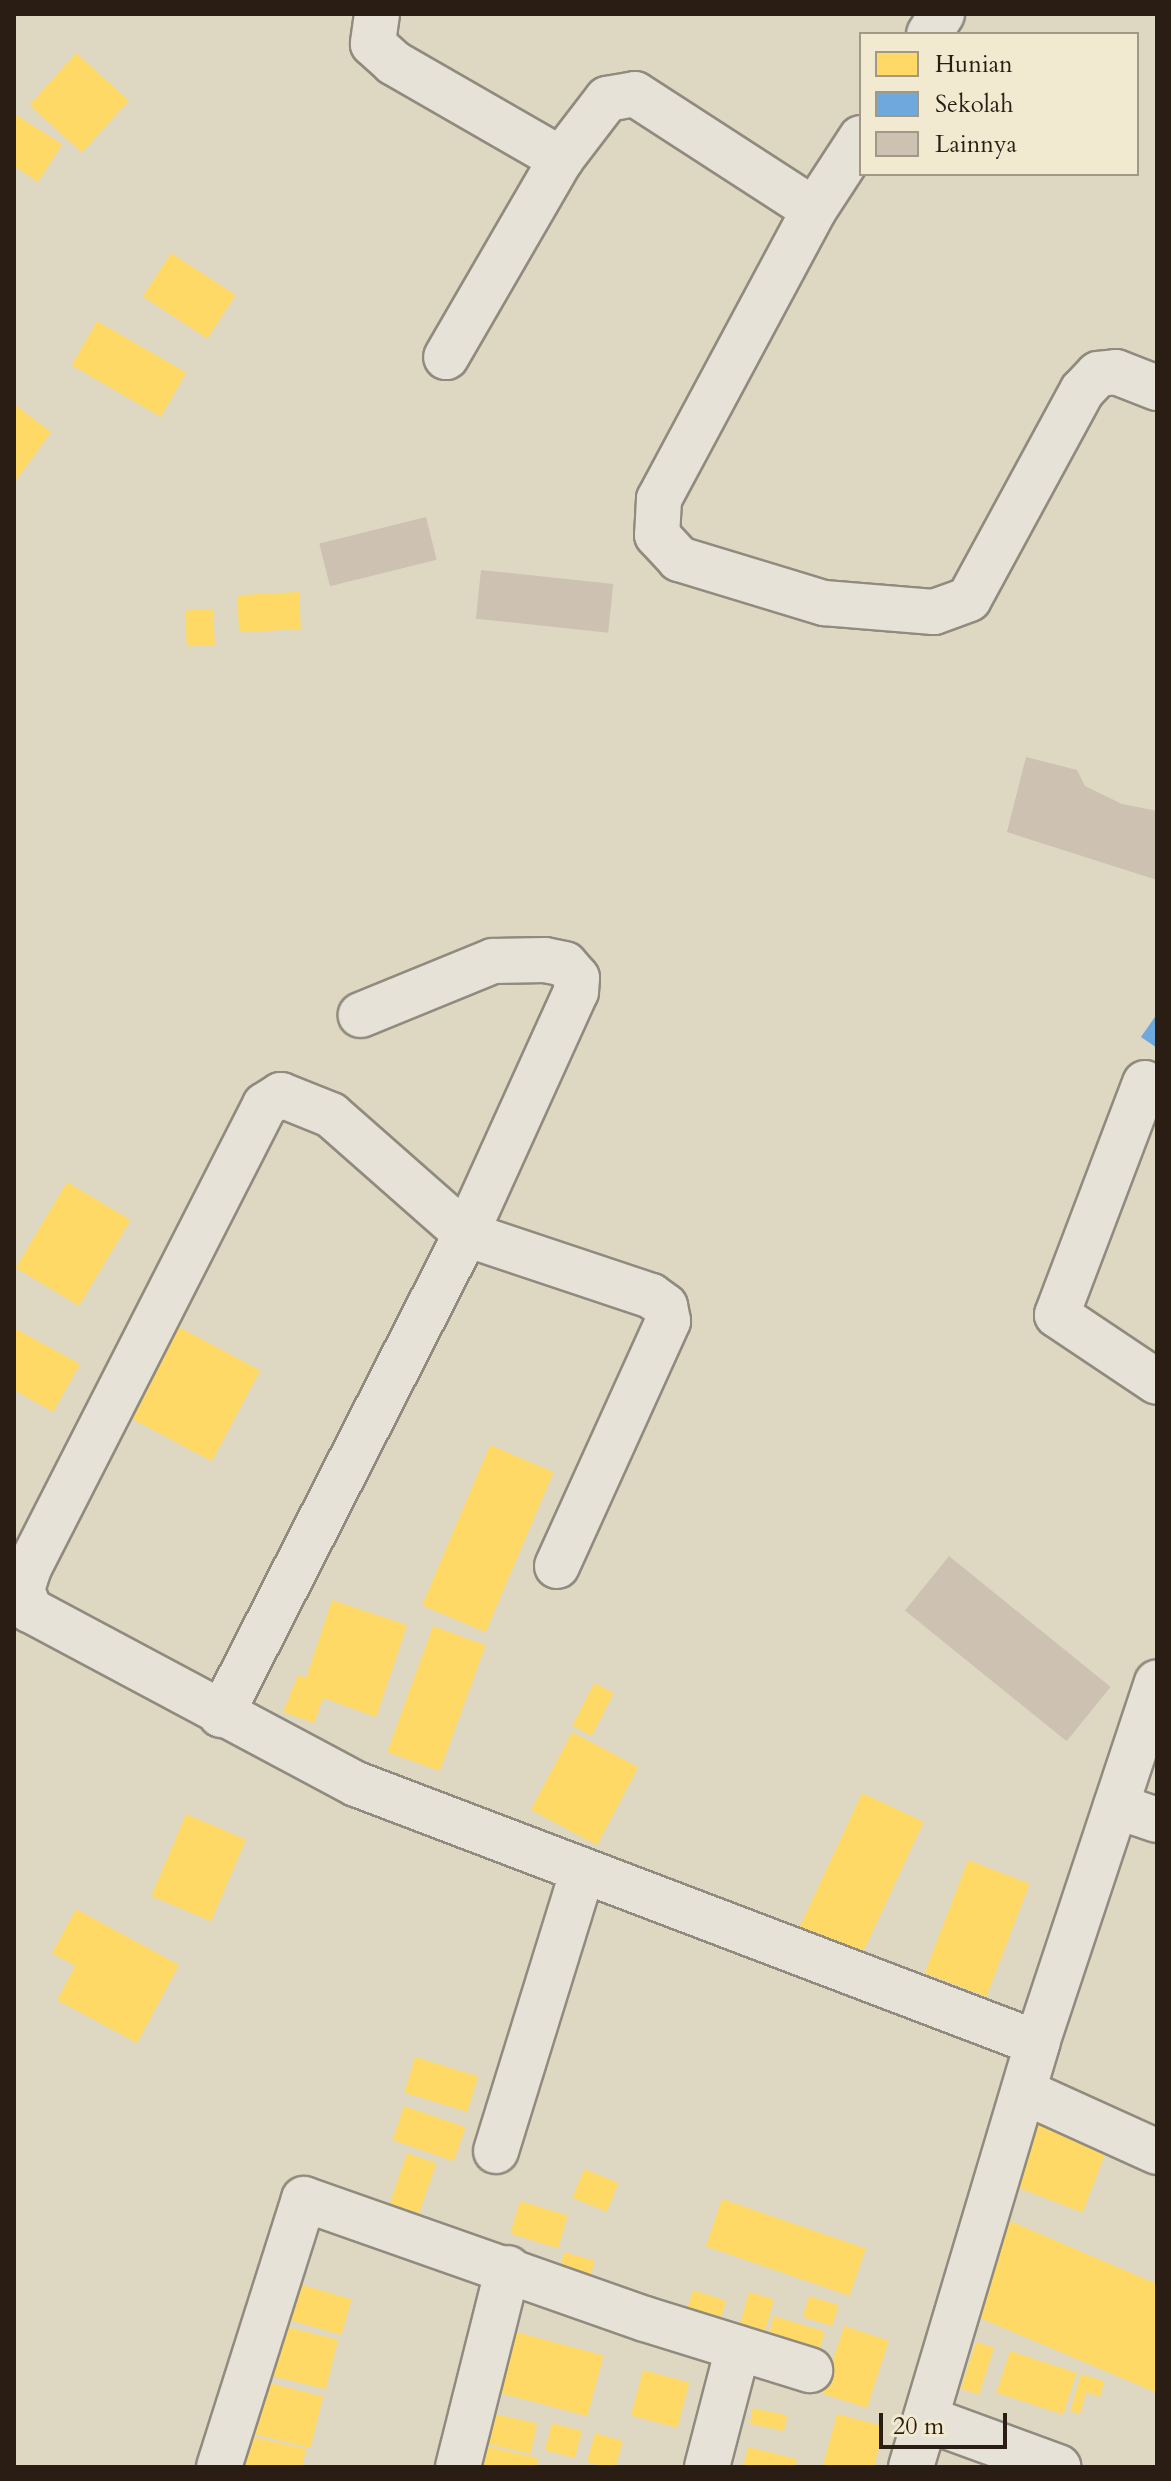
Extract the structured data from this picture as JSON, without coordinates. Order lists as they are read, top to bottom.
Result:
{
  "legend": ["Hunian", "Sekolah", "Lainnya"],
  "scale_bar": "20 m"
}
